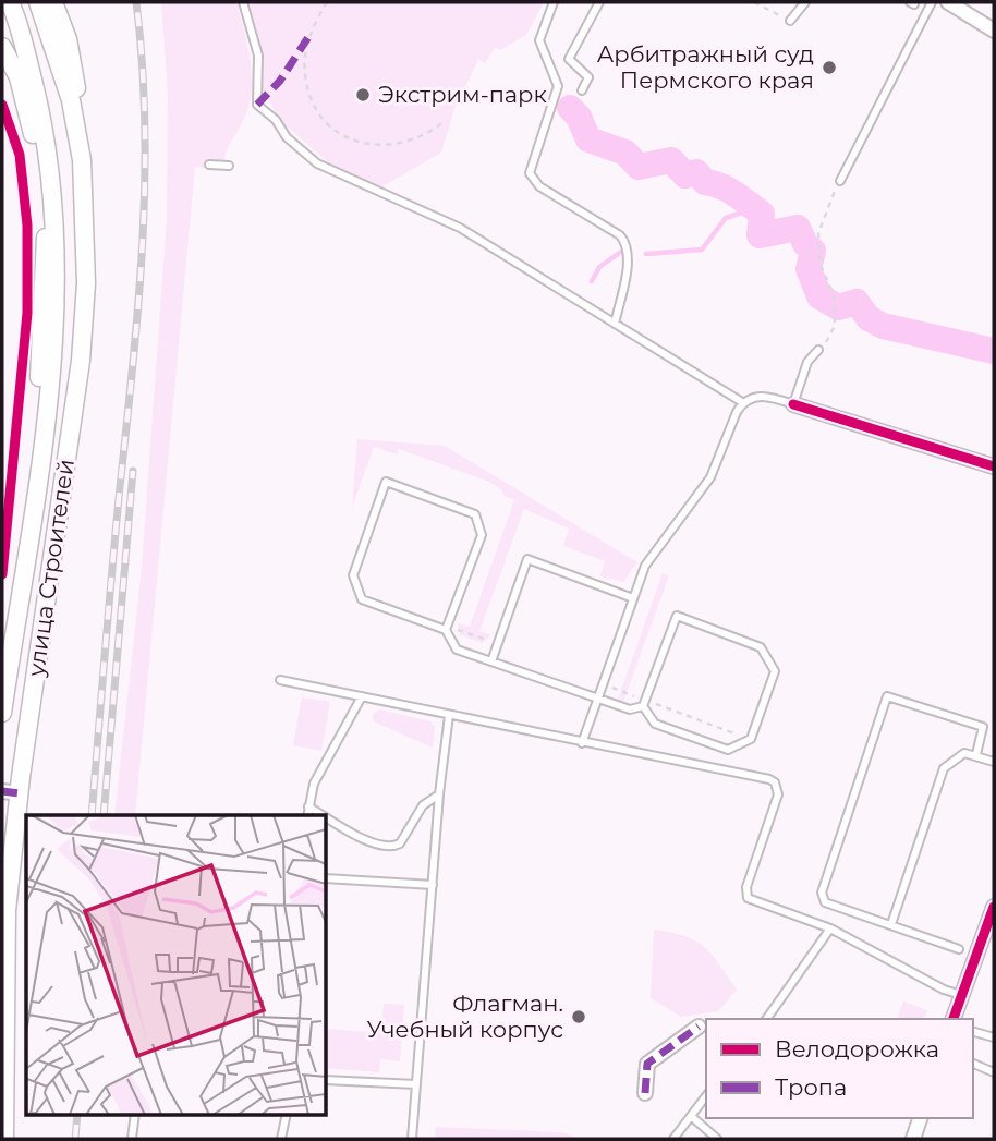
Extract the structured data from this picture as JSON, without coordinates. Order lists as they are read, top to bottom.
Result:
{
  "streets": {
    "main road": ["улица Строителей"]
  },
  "places": ["Арбитражный суд Пермского края", "Экстрим-парк", "Флагман. Учебный корпус"],
  "legend": ["Велодорожка", "Тропа"]
}
